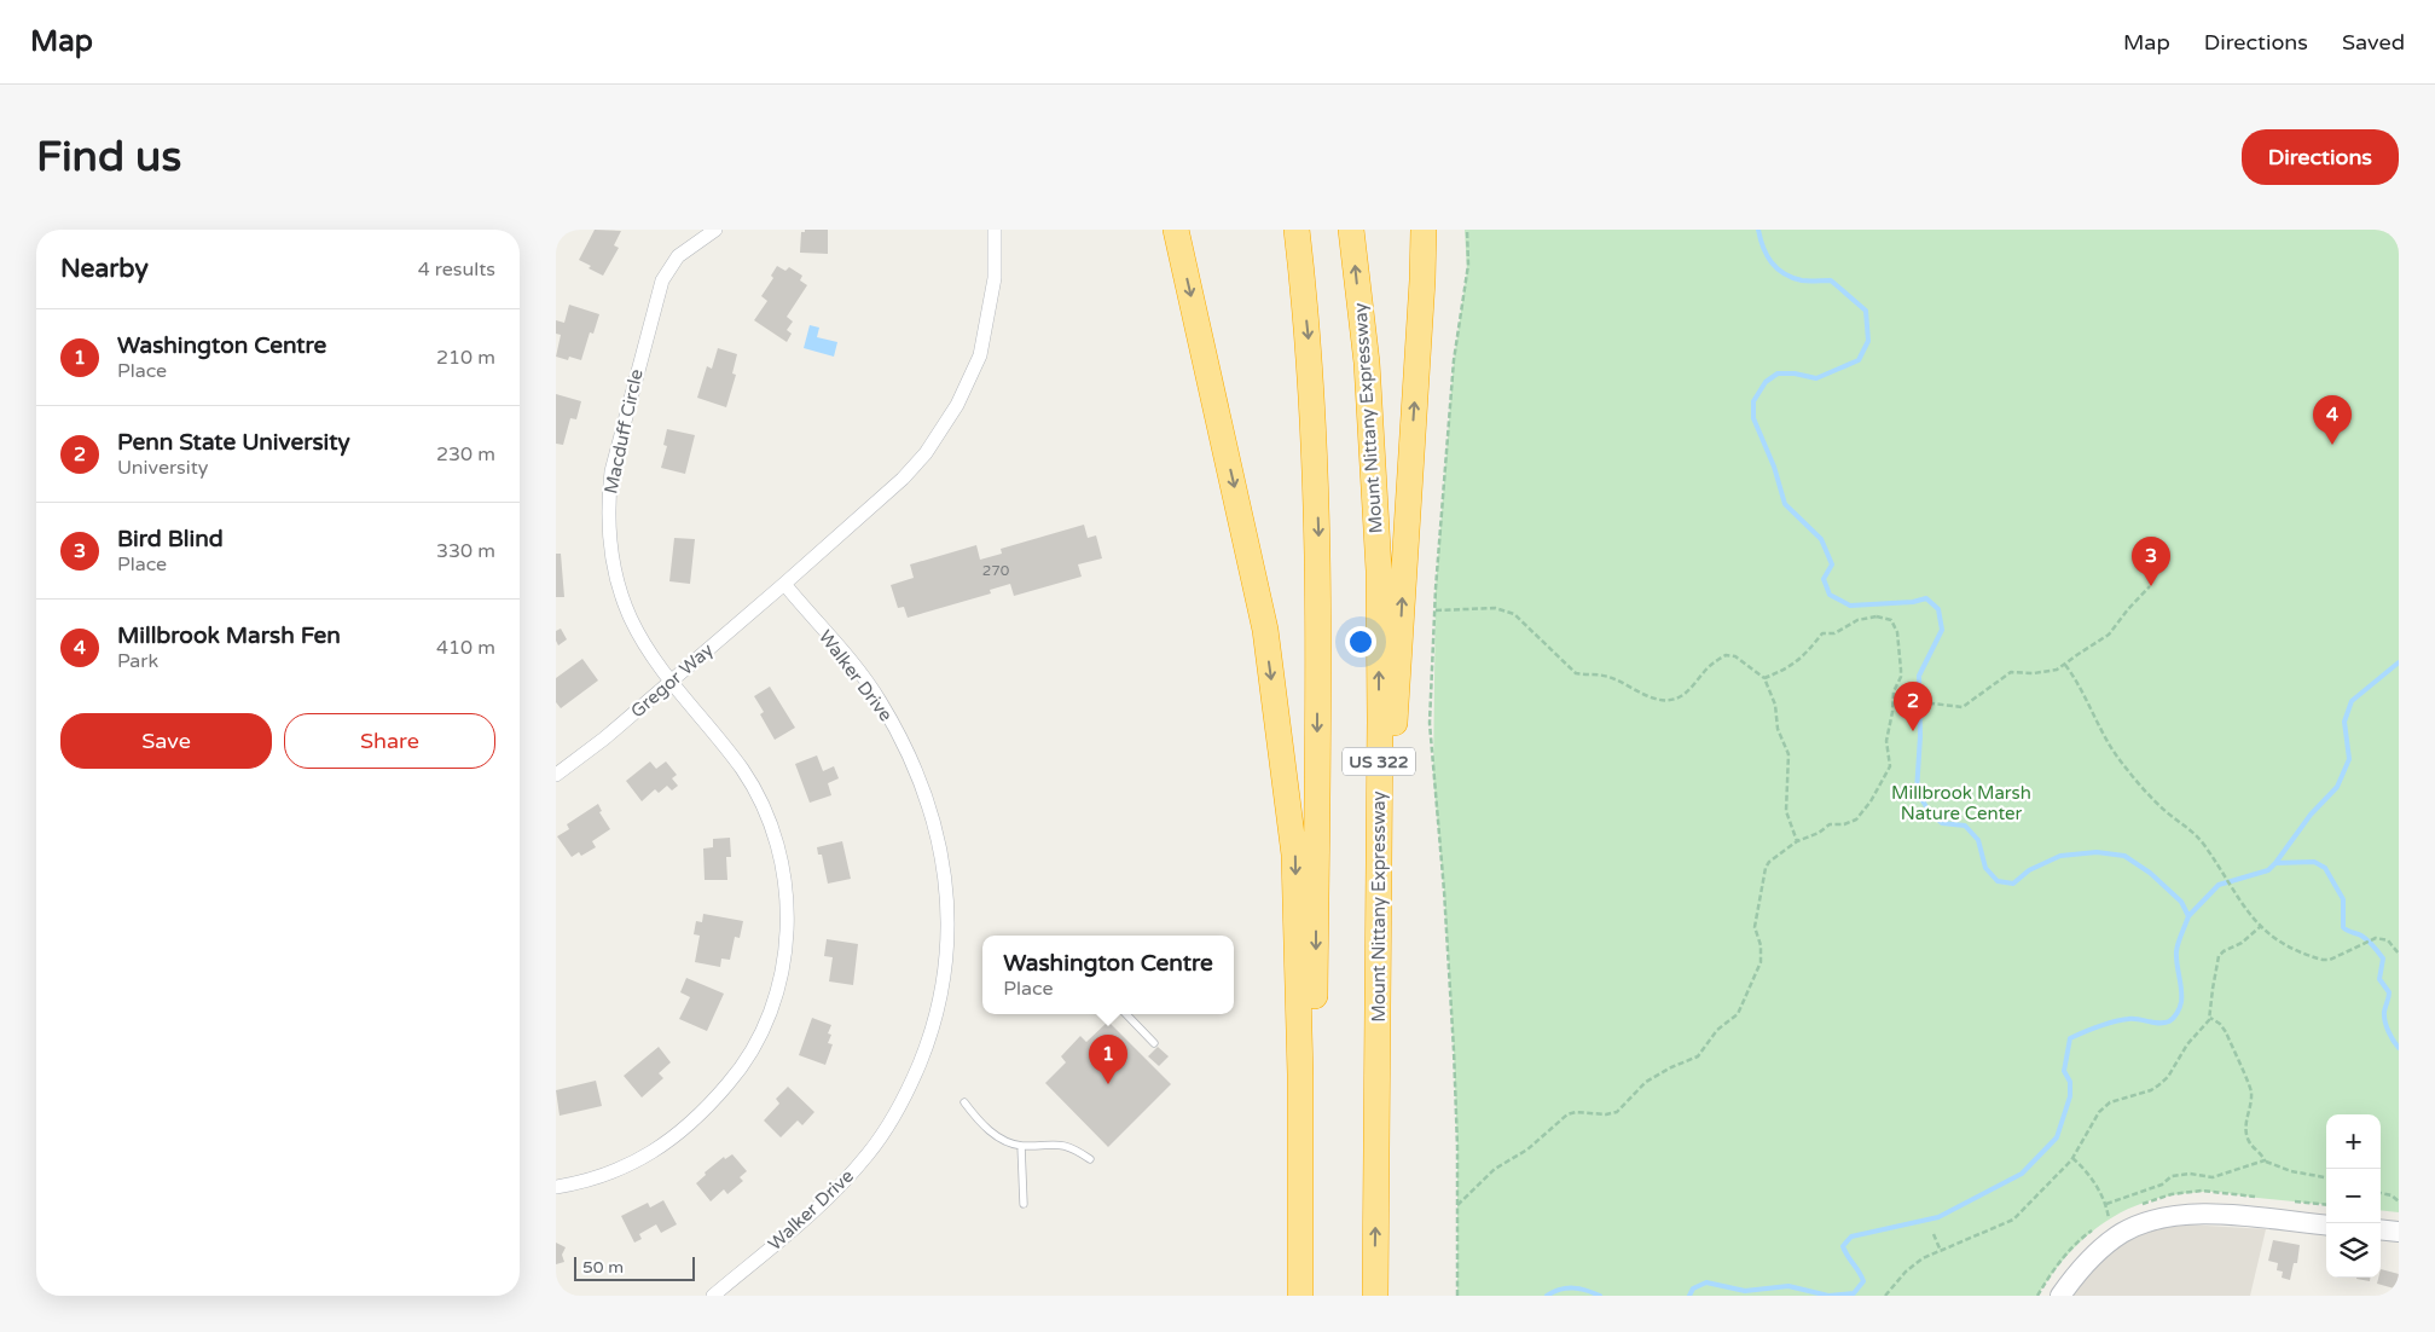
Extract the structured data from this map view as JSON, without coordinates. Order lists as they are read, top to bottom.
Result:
{
  "streets": {
    "highway": ["Mount Nittany Expressway", "US 322"],
    "street": ["Macduff Circle", "Walker Drive", "Gregor Way"]
  },
  "crossings": [
    ["Macduff Circle", "Gregor Way"],
    ["Walker Drive", "Gregor Way"]
  ],
  "parks": ["Millbrook Marsh Nature Center"],
  "house_numbers": ["270"],
  "scale_bar": "50 m",
  "page": {
    "header": "Map",
    "nav": ["Map", "Directions", "Saved"],
    "buttons": [
      "Directions",
      ["Save", "Share"]
    ],
    "title": "Find us",
    "heading": ["Nearby", "4 results"],
    "list": [
      {
        "mark": "1",
        "name": "Washington Centre",
        "note": "Place",
        "value": "210 m"
      },
      {
        "mark": "2",
        "name": "Penn State University",
        "note": "University",
        "value": "230 m"
      },
      {
        "mark": "3",
        "name": "Bird Blind",
        "note": "Place",
        "value": "330 m"
      },
      {
        "mark": "4",
        "name": "Millbrook Marsh Fen",
        "note": "Park",
        "value": "410 m"
      }
    ],
    "pins": [
      "4",
      "3",
      "2",
      "1"
    ],
    "popup": ["Washington Centre", "Place"],
    "map_buttons": ["+", "−"],
    "scale": "50 m"
  }
}
